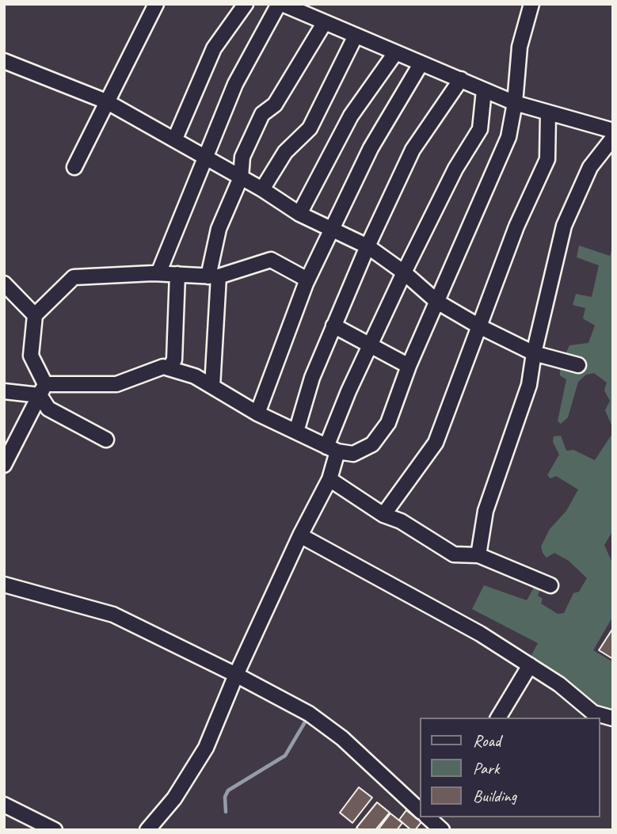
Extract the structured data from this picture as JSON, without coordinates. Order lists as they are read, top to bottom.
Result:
{
  "legend": ["Road", "Park", "Building"]
}
